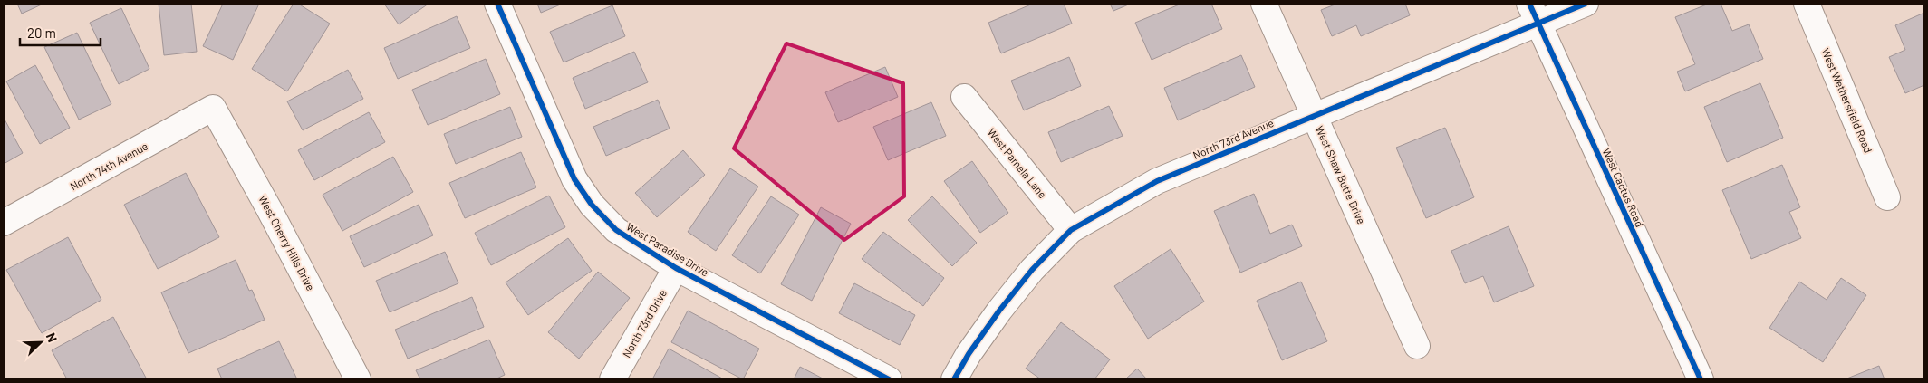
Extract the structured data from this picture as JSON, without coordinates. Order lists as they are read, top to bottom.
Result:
{
  "streets": {
    "street": [
      "West Wethersfield Road",
      "North 73rd Avenue",
      "West Pamela Lane",
      "North 74th Avenue",
      "West Shaw Butte Drive",
      "West Cactus Road",
      "West Cherry Hills Drive",
      "West Paradise Drive",
      "North 73rd Drive"
    ]
  },
  "crossings": [
    ["North 73rd Avenue", "West Pamela Lane"],
    ["North 73rd Avenue", "West Shaw Butte Drive"],
    ["North 73rd Avenue", "West Cactus Road"],
    ["North 74th Avenue", "West Cherry Hills Drive"],
    ["West Paradise Drive", "North 73rd Drive"]
  ],
  "scale_bar": "20 m",
  "north": "top right"
}
